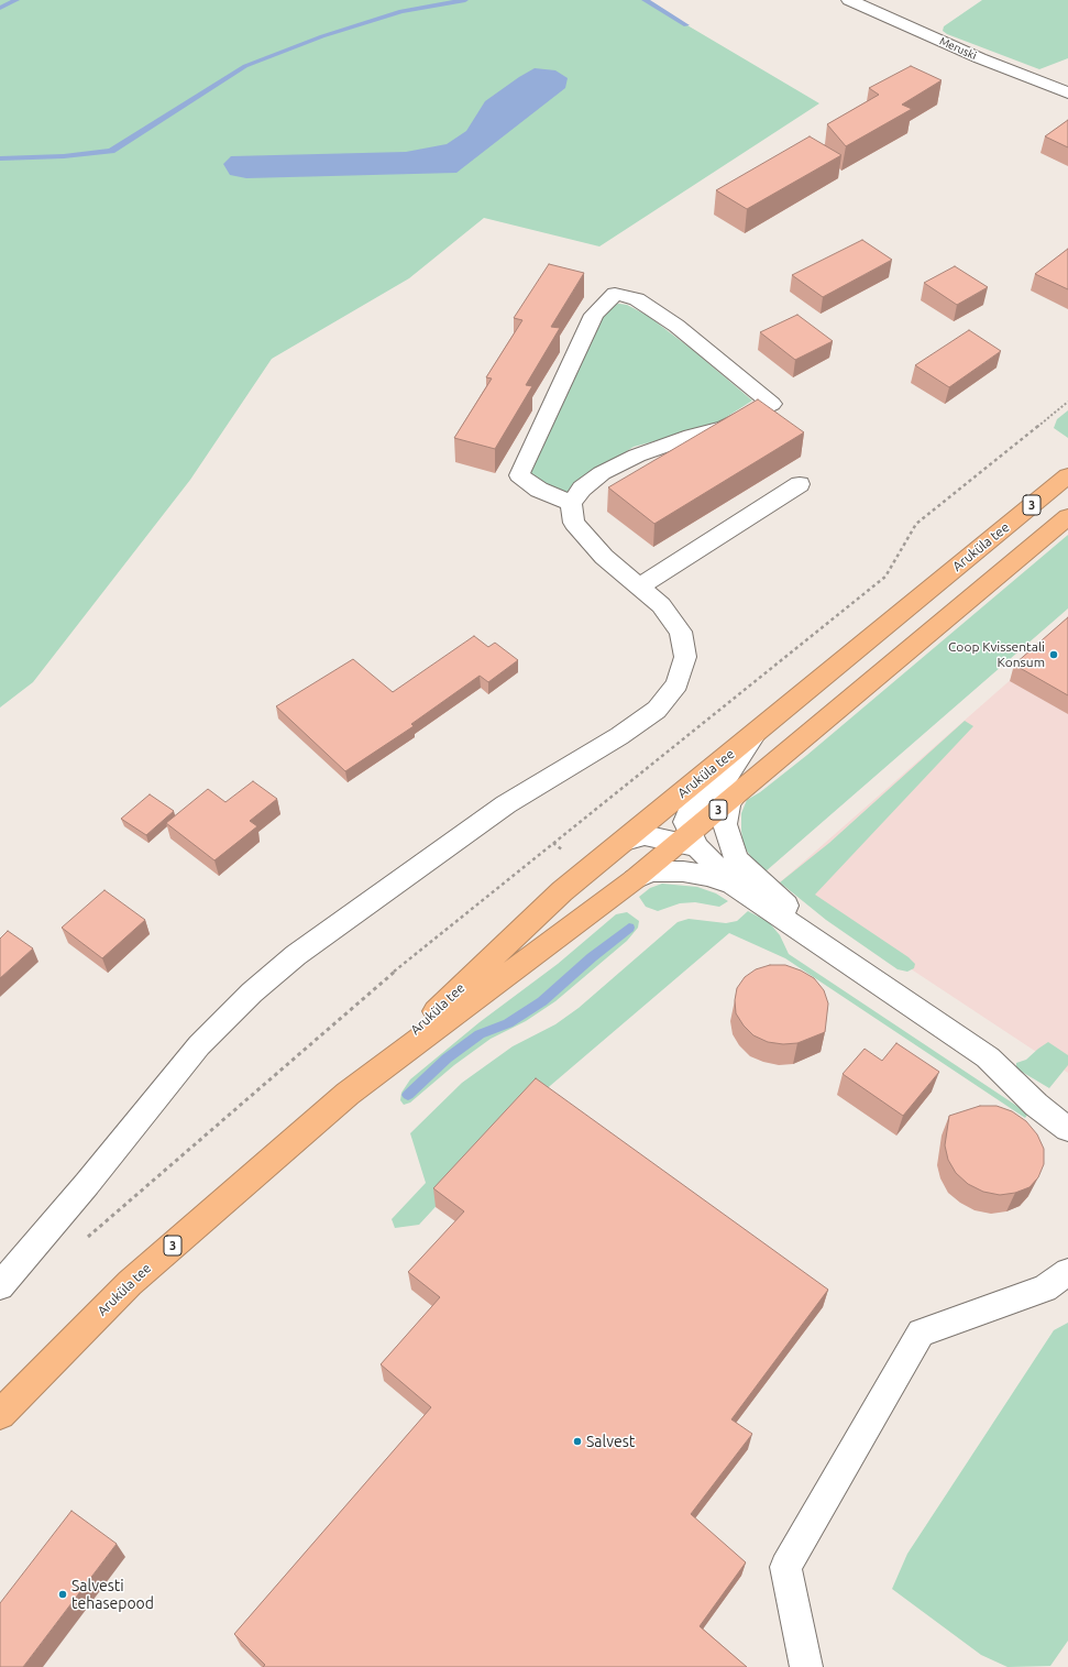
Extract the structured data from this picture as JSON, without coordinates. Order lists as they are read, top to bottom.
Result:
{
  "streets": {
    "highway": ["3", "Aruküla tee"],
    "street": ["Meruski"]
  },
  "places": ["Coop Kvissentali Konsum", "Salvest", "Salvesti tehasepood"]
}
